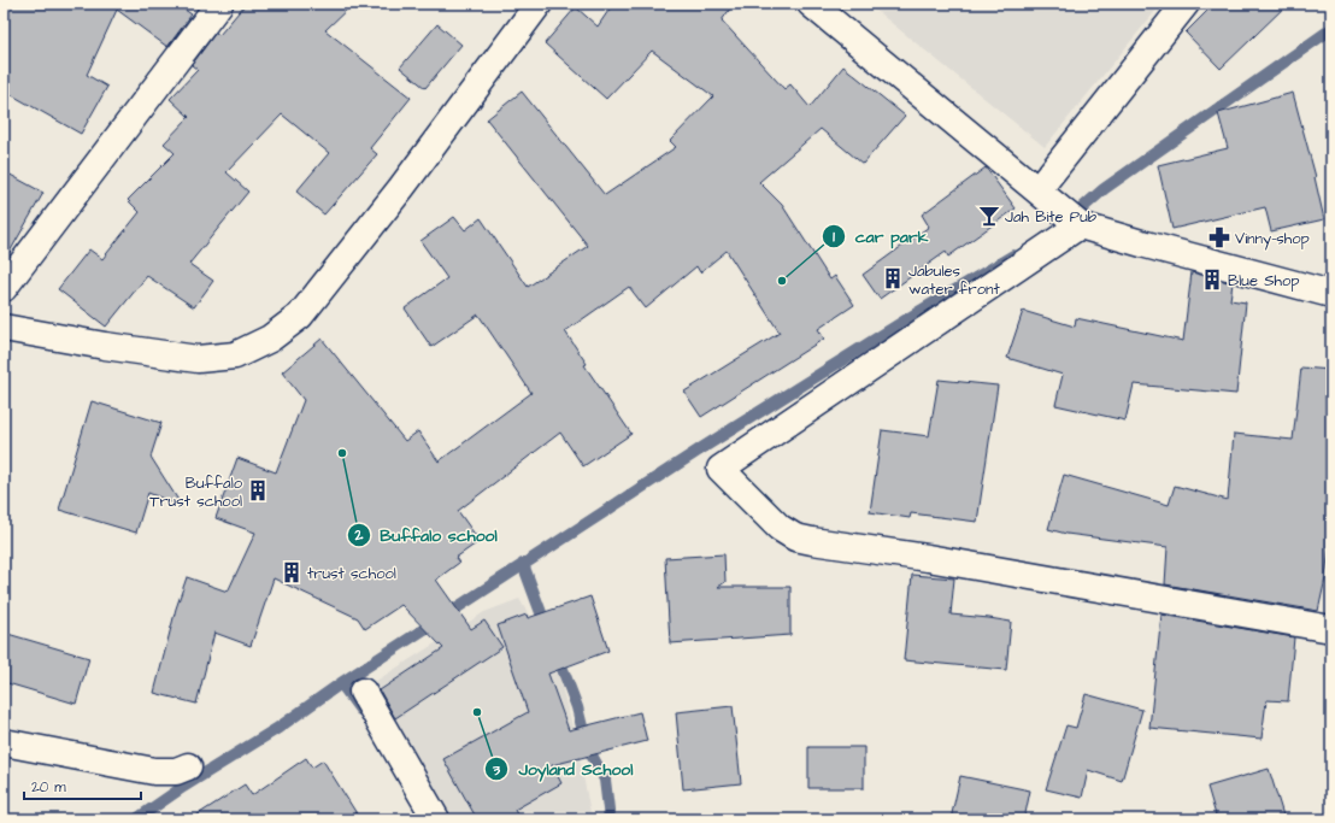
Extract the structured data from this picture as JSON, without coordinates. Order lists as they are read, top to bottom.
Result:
{
  "places": {
    "bar": ["Jah Bite Pub"],
    "pharmacy": ["Vinny-shop"],
    "building": [
      "Jabules water front",
      "Blue Shop",
      "Buffalo Trust school",
      "trust school"
    ],
    "other": ["car park", "Buffalo school", "Joyland School"]
  },
  "scale_bar": "20 m"
}
